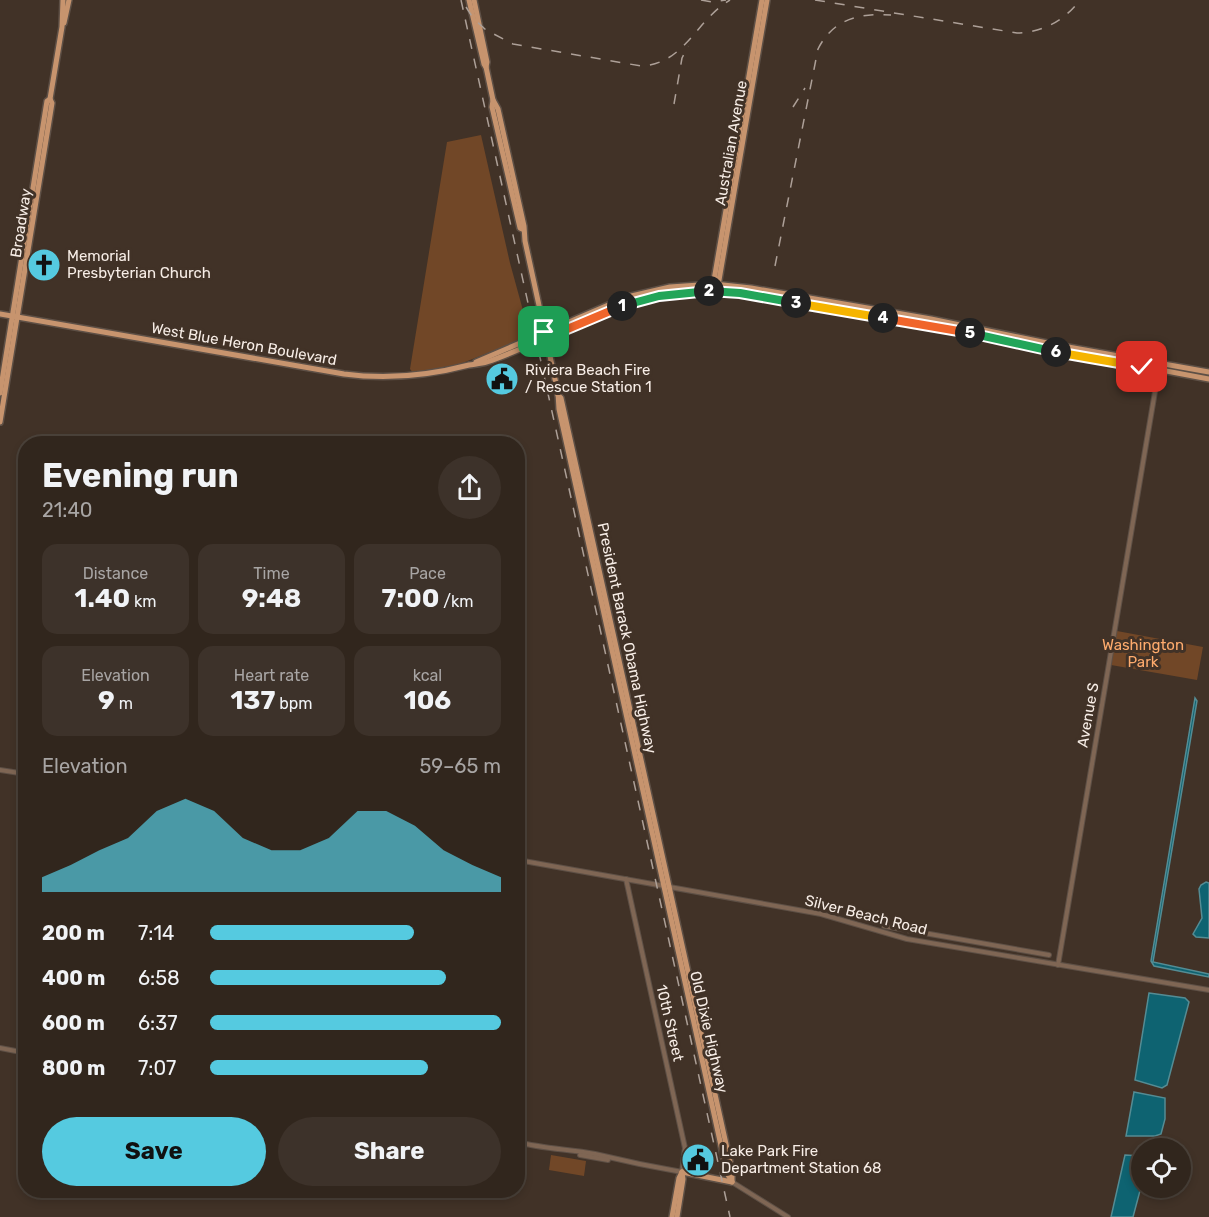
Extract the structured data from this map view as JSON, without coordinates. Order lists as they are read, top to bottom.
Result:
{
  "streets": {
    "main road": [
      "Australian Avenue",
      "Broadway",
      "West Blue Heron Boulevard",
      "President Barack Obama Highway",
      "10th Street",
      "Old Dixie Highway"
    ],
    "street": ["Avenue S", "Silver Beach Road"]
  },
  "crossings": [
    ["Australian Avenue", "West Blue Heron Boulevard"],
    ["Broadway", "West Blue Heron Boulevard"],
    ["West Blue Heron Boulevard", "President Barack Obama Highway"],
    ["West Blue Heron Boulevard", "Avenue S"],
    ["President Barack Obama Highway", "Silver Beach Road"],
    ["President Barack Obama Highway", "Old Dixie Highway"],
    ["Avenue S", "Silver Beach Road"],
    ["Silver Beach Road", "10th Street"],
    ["Silver Beach Road", "Old Dixie Highway"]
  ],
  "parks": ["Washington Park"],
  "places": {
    "church": ["Memorial Presbyterian Church"],
    "public building": ["Riviera Beach Fire / Rescue Station 1", "Lake Park Fire Department Station 68"]
  },
  "page": {
    "pins": [
      "2",
      "3",
      "1",
      "4",
      "5",
      "6"
    ],
    "heading": ["Evening run", "21:40"],
    "stats": [
      ["Distance", "1.40 km"],
      ["Time", "9:48"],
      ["Pace", "7:00 /km"],
      ["Elevation", "9 m"],
      ["Heart rate", "137 bpm"],
      ["kcal", "106"]
    ],
    "chart": ["Elevation", "59–65 m"],
    "list": [
      {
        "name": "200 m",
        "note": "7:14"
      },
      {
        "name": "400 m",
        "note": "6:58"
      },
      {
        "name": "600 m",
        "note": "6:37"
      },
      {
        "name": "800 m",
        "note": "7:07"
      }
    ],
    "buttons": ["Save", "Share"]
  }
}
